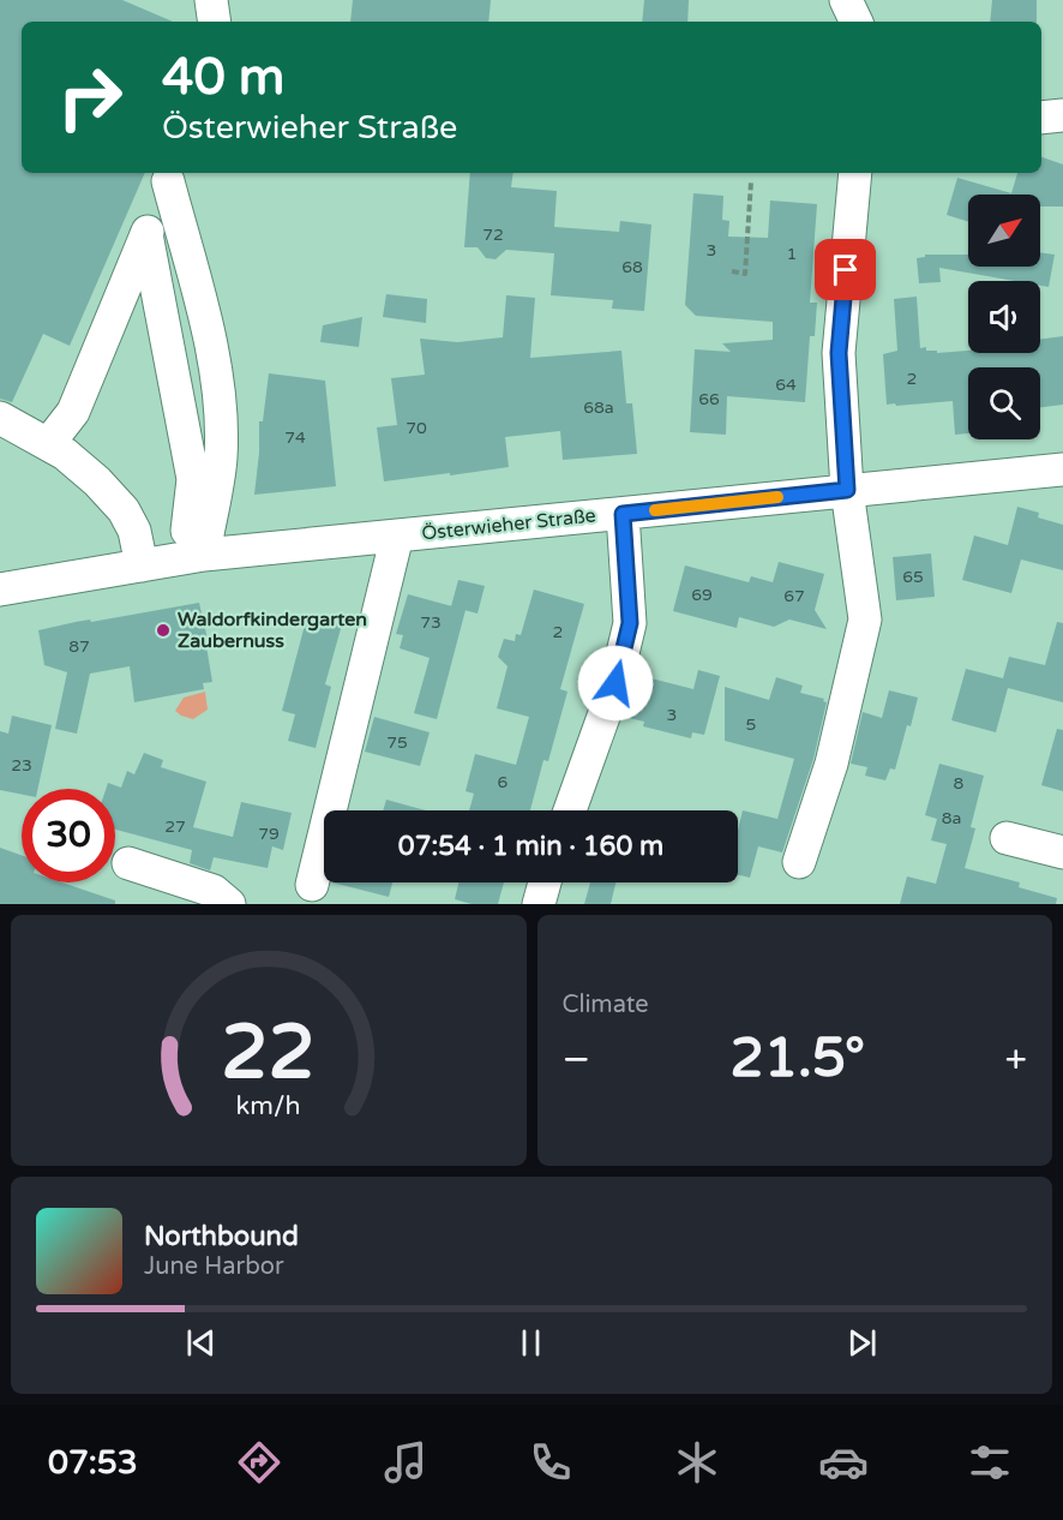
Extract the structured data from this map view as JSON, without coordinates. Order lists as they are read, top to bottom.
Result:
{
  "streets": {
    "street": ["Österwieher Straße"]
  },
  "places": ["Waldorfkindergarten Zaubernuss"],
  "house_numbers": [
    "72",
    "3",
    "1",
    "68",
    "2",
    "64",
    "66",
    "68a",
    "70",
    "74",
    "65",
    "69",
    "67",
    "73",
    "2",
    "87",
    "3",
    "5",
    "75",
    "23",
    "6",
    "8",
    "8a",
    "27",
    "79"
  ],
  "north": "top right",
  "page": {
    "turn": ["40 m", "Österwieher Straße"],
    "limit": "30",
    "trip": "07:54 · 1 min · 160 m",
    "tile": "Climate",
    "heat": ["−", "21.5°", "+"],
    "song": ["Northbound", "June Harbor"],
    "tabs": "07:53",
    "gauge": ["22", "km/h"]
  }
}
